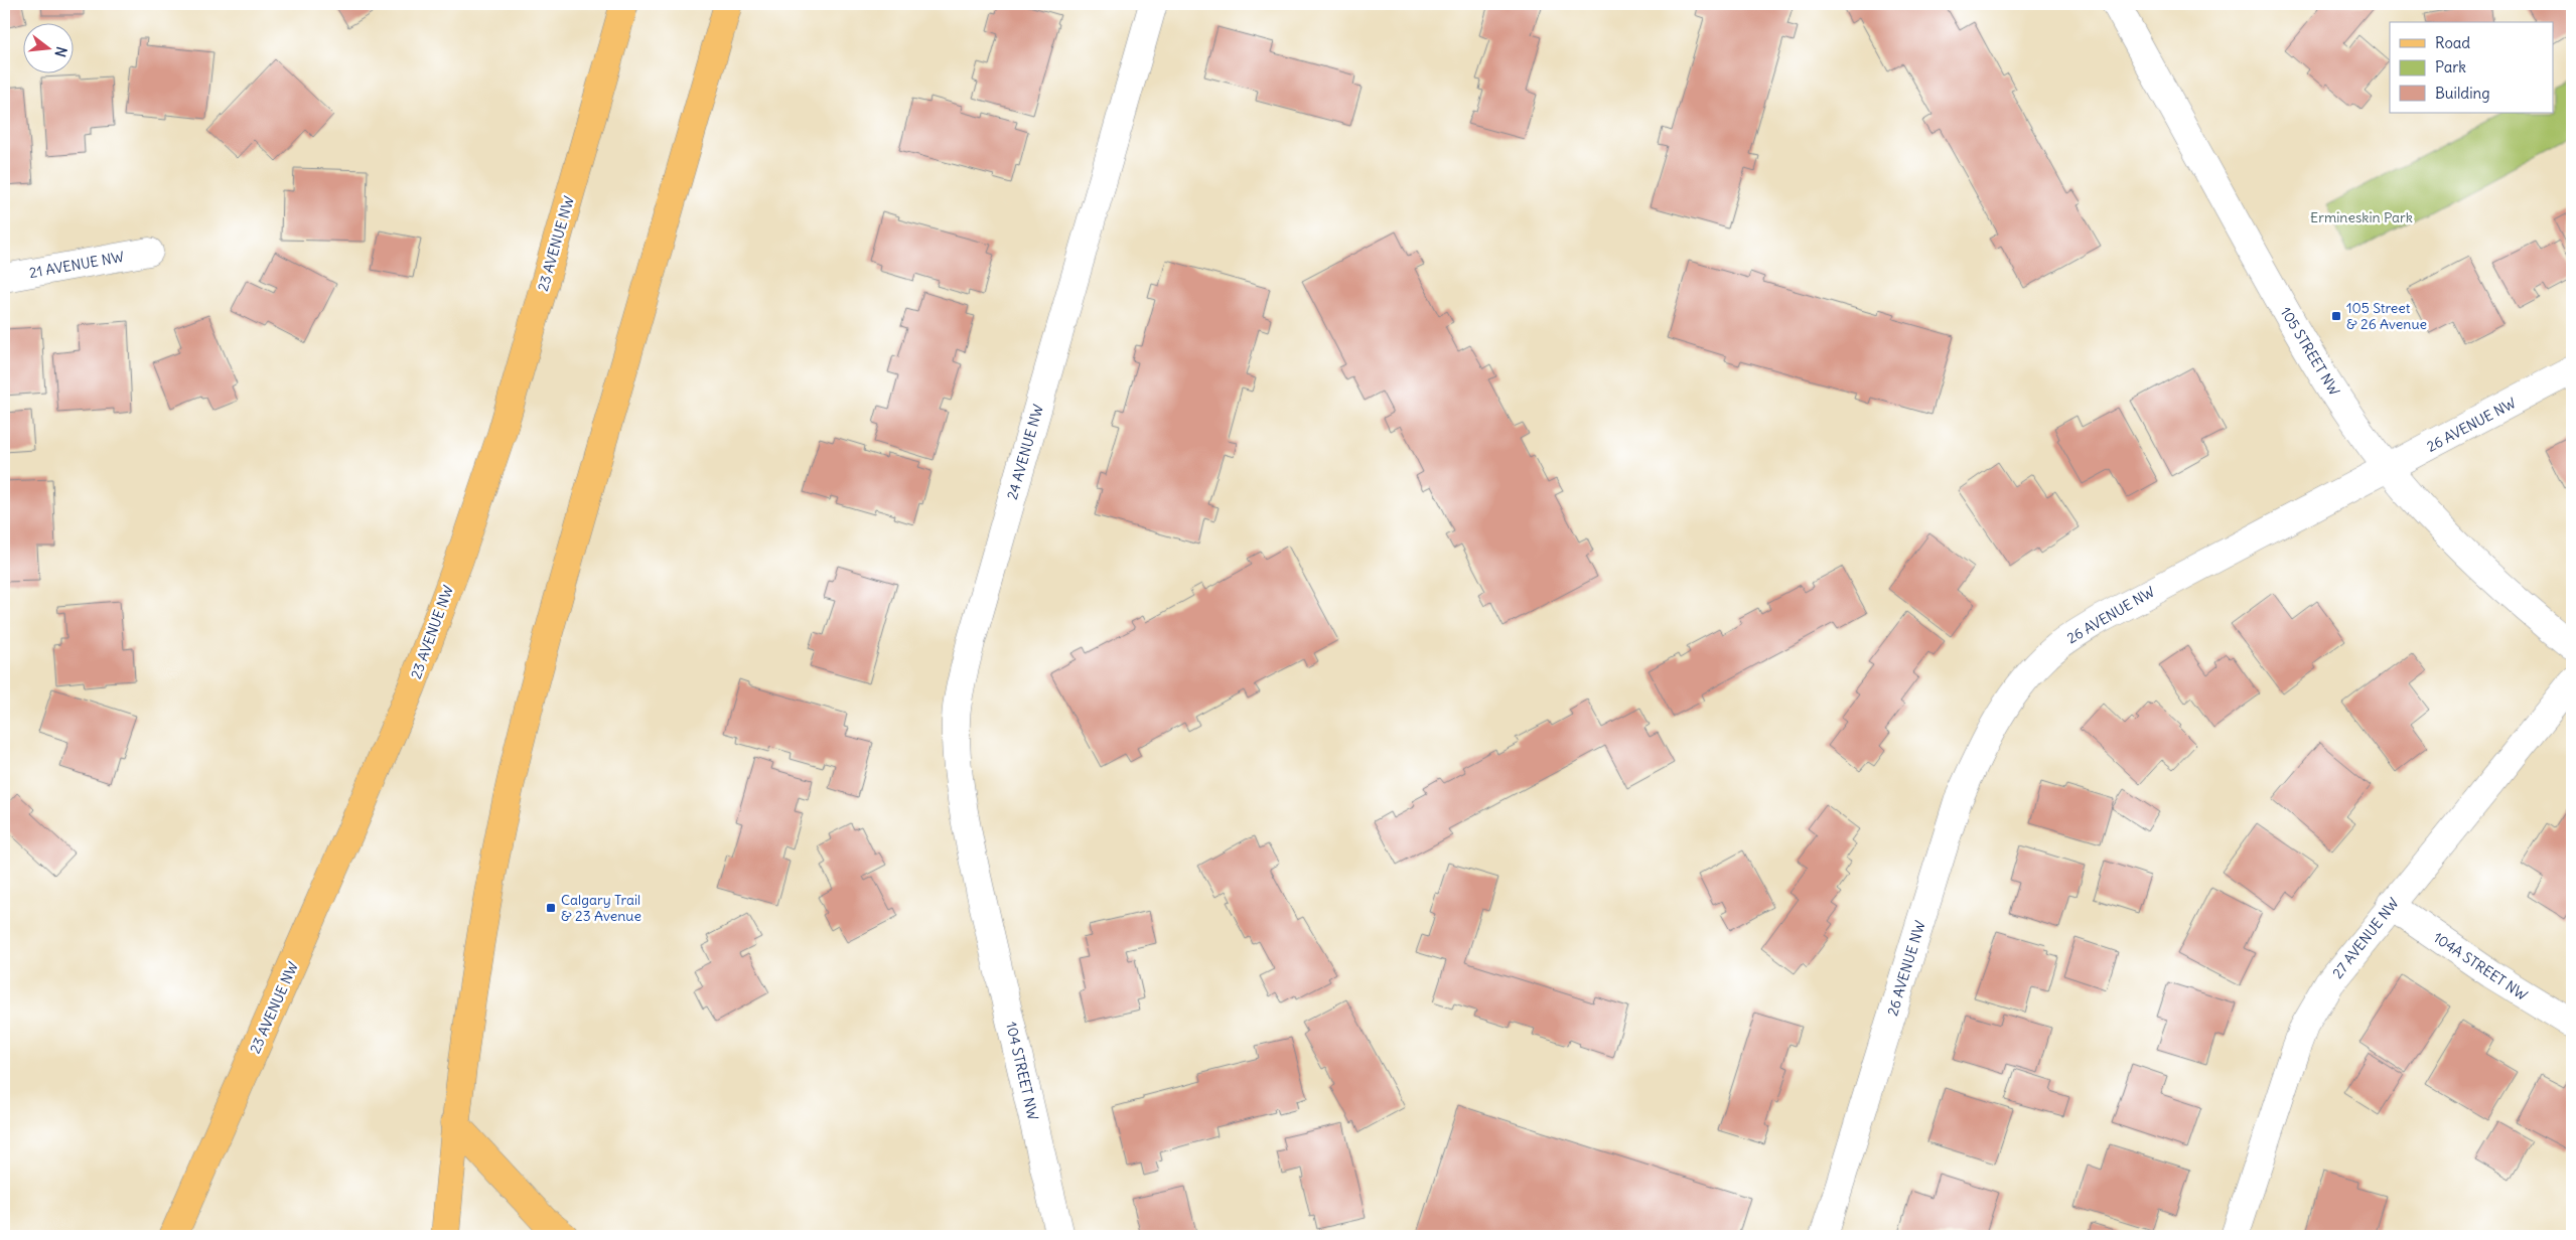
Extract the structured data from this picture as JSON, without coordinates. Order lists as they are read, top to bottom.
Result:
{
  "streets": {
    "main road": ["23 AVENUE NW"],
    "street": [
      "21 AVENUE NW",
      "105 STREET NW",
      "26 AVENUE NW",
      "24 AVENUE NW",
      "27 AVENUE NW",
      "104A STREET NW",
      "104 STREET NW"
    ]
  },
  "crossings": [
    ["105 STREET NW", "26 AVENUE NW"],
    ["24 AVENUE NW", "104 STREET NW"],
    ["27 AVENUE NW", "104A STREET NW"]
  ],
  "parks": ["Ermineskin Park"],
  "places": {
    "transit": ["105 Street & 26 Avenue", "Calgary Trail & 23 Avenue"]
  },
  "legend": ["Road", "Park", "Building"],
  "north": "right"
}
